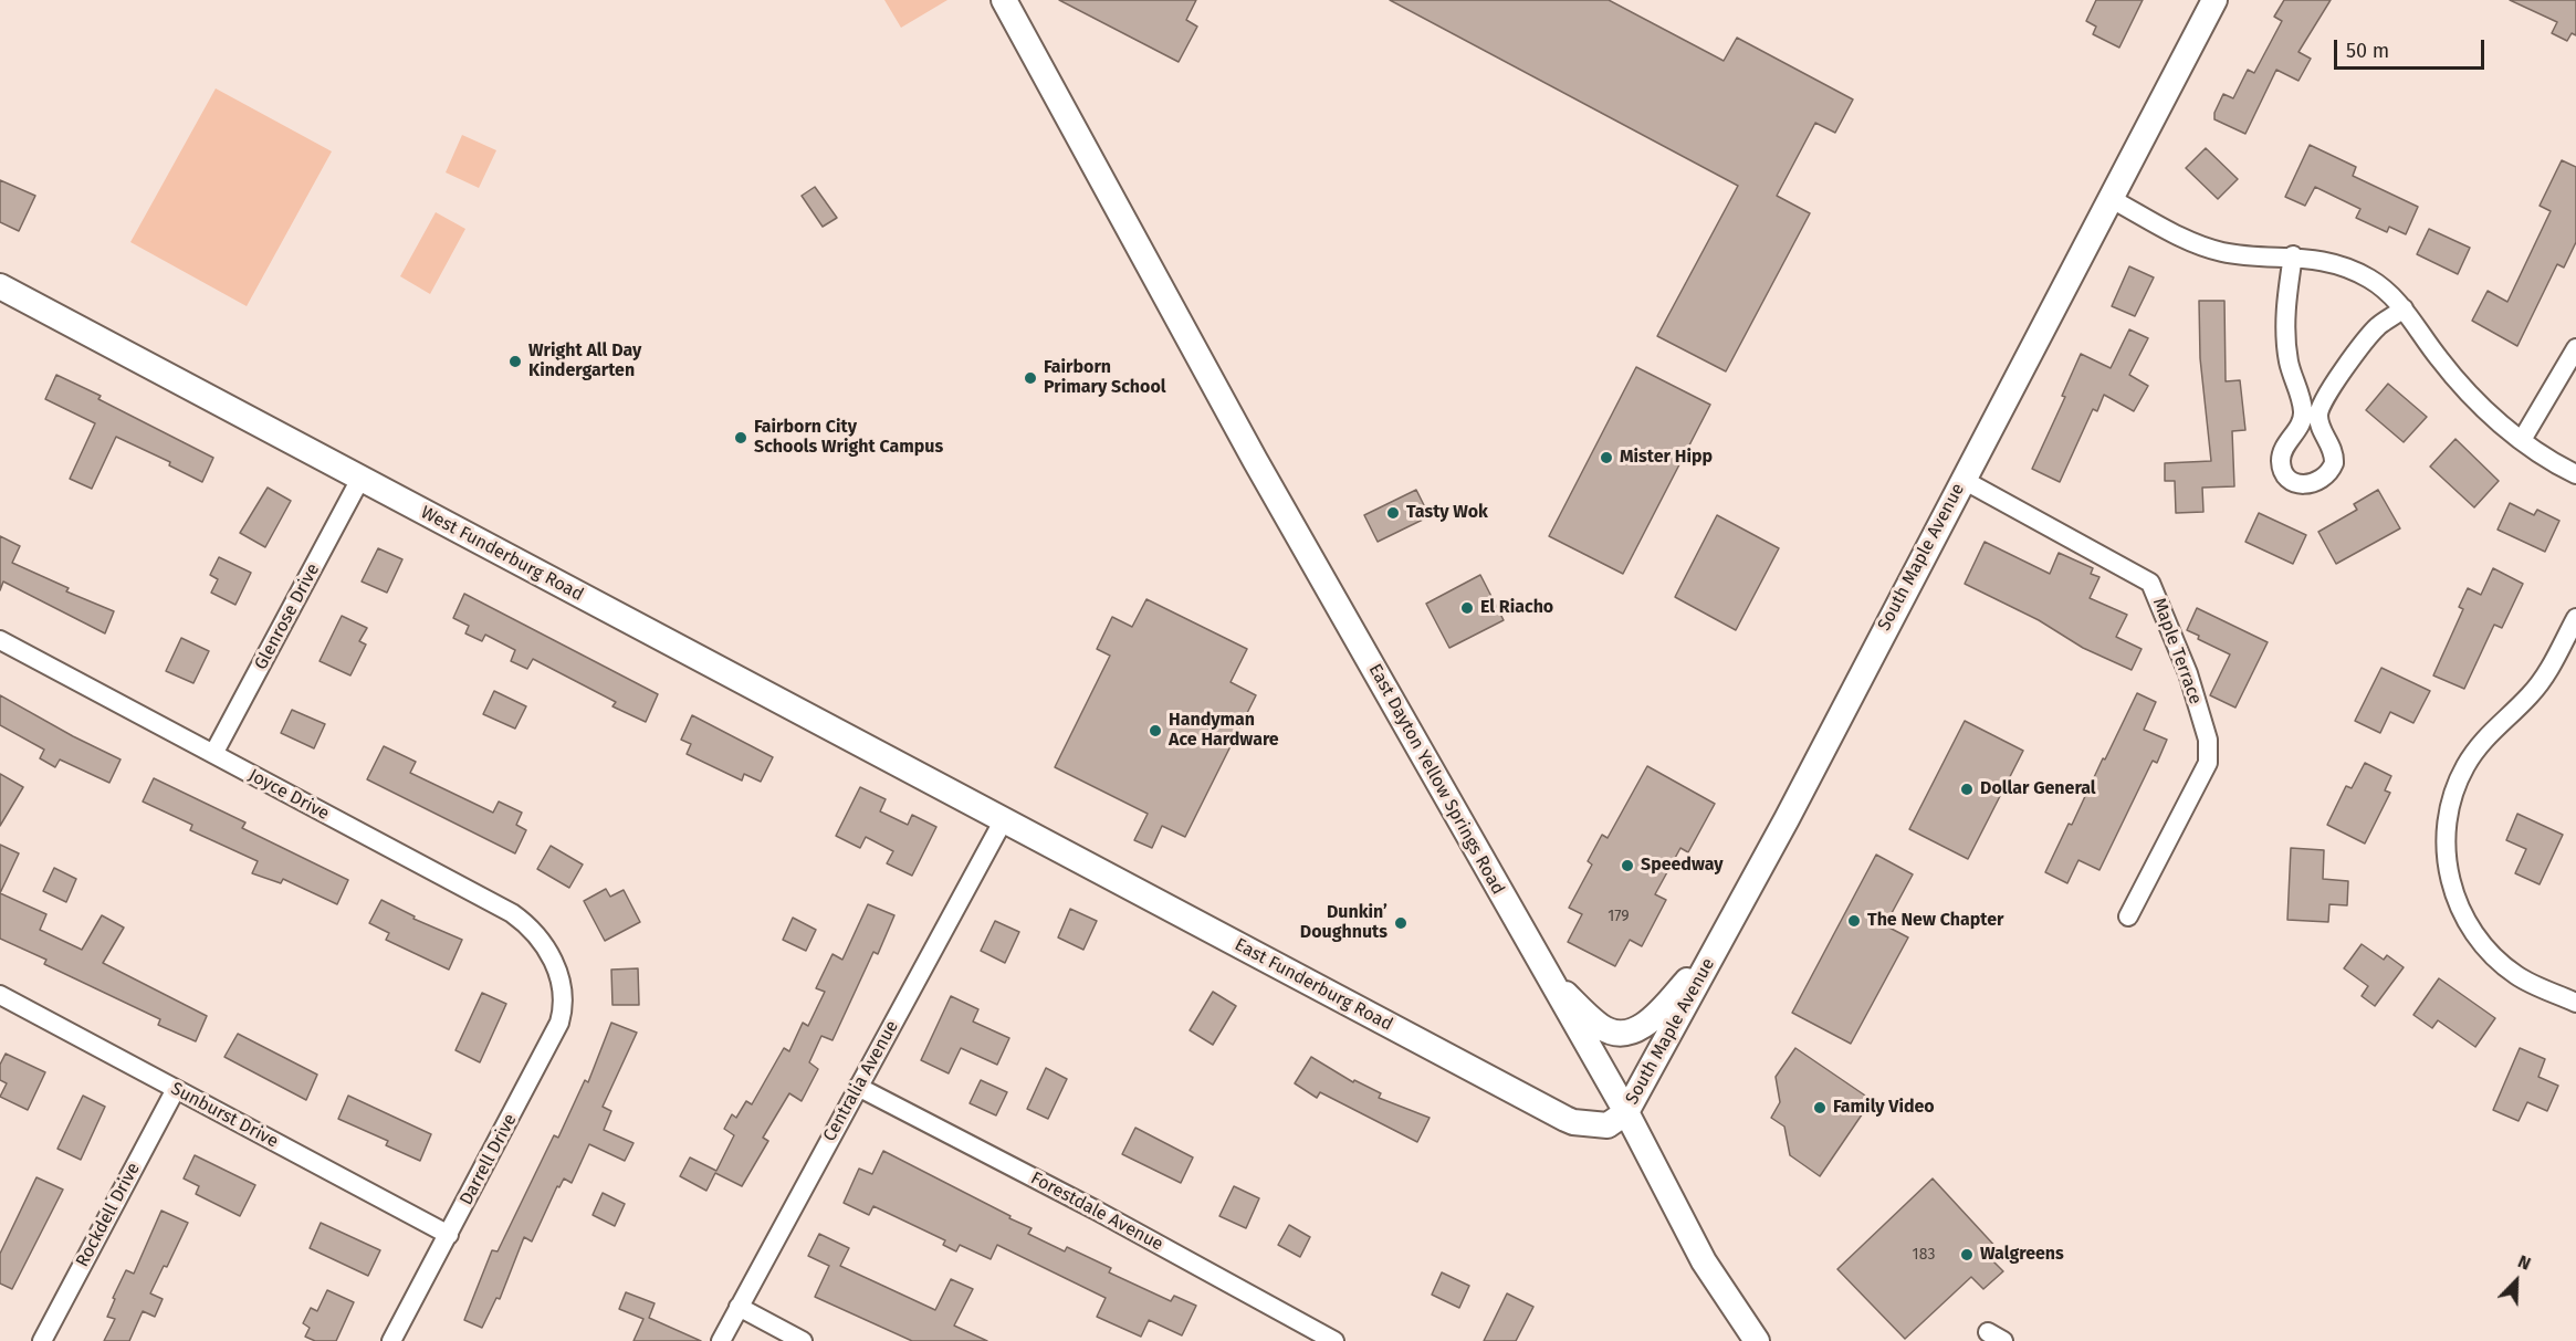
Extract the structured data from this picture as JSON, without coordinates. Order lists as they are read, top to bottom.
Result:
{
  "streets": {
    "main road": [
      "West Funderburg Road",
      "South Maple Avenue",
      "East Dayton Yellow Springs Road",
      "East Funderburg Road"
    ],
    "street": [
      "Glenrose Drive",
      "Maple Terrace",
      "Joyce Drive",
      "Centralia Avenue",
      "Sunburst Drive",
      "Darrell Drive",
      "Forestdale Avenue",
      "Rockdell Drive"
    ]
  },
  "crossings": [
    ["West Funderburg Road", "Glenrose Drive"],
    ["West Funderburg Road", "East Funderburg Road"],
    ["West Funderburg Road", "Centralia Avenue"],
    ["South Maple Avenue", "Maple Terrace"],
    ["South Maple Avenue", "East Dayton Yellow Springs Road"],
    ["South Maple Avenue", "East Funderburg Road"],
    ["Glenrose Drive", "Joyce Drive"],
    ["East Dayton Yellow Springs Road", "East Funderburg Road"],
    ["Joyce Drive", "Darrell Drive"],
    ["East Funderburg Road", "Centralia Avenue"],
    ["Centralia Avenue", "Forestdale Avenue"],
    ["Sunburst Drive", "Darrell Drive"],
    ["Sunburst Drive", "Rockdell Drive"]
  ],
  "places": [
    "Wright All Day Kindergarten",
    "Fairborn Primary School",
    "Fairborn City Schools Wright Campus",
    "Mister Hipp",
    "Tasty Wok",
    "El Riacho",
    "Handyman Ace Hardware",
    "Dollar General",
    "Speedway",
    "The New Chapter",
    "Dunkin’ Doughnuts",
    "Family Video",
    "Walgreens"
  ],
  "house_numbers": ["179", "183"],
  "scale_bar": "50 m",
  "north": "top right"
}
